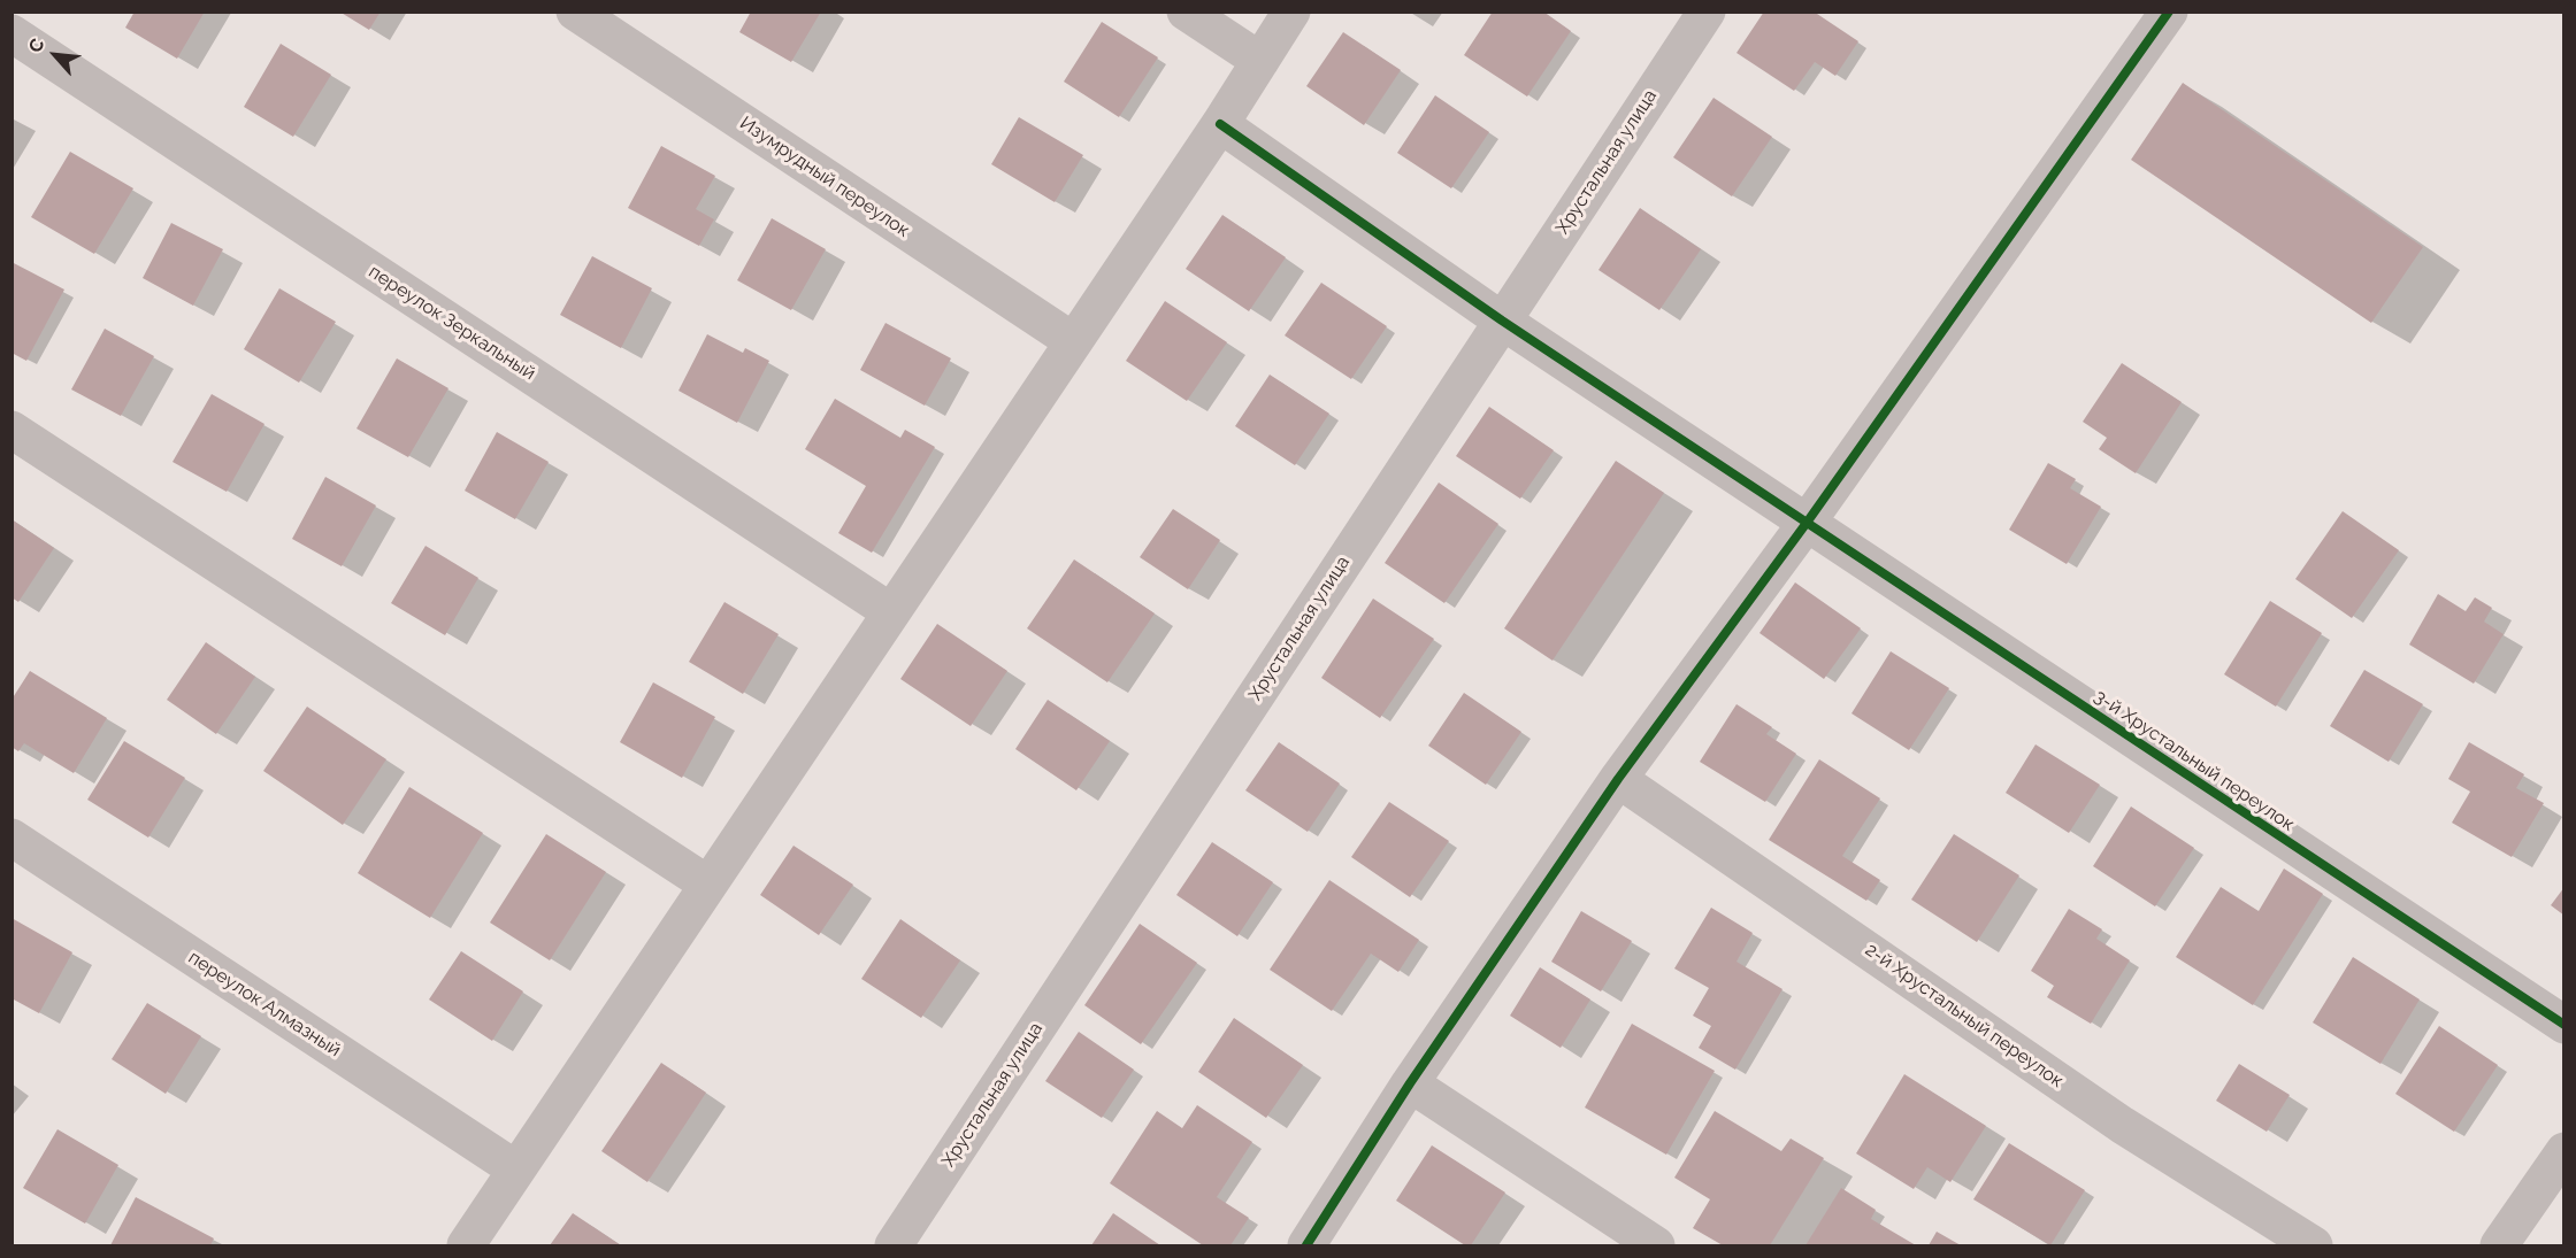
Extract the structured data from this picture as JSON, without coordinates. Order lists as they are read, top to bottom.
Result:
{
  "streets": {
    "street": [
      "Хрустальная улица",
      "Изумрудный переулок",
      "переулок Зеркальный",
      "3-й Хрустальный переулок",
      "переулок Алмазный",
      "2-й Хрустальный переулок"
    ]
  },
  "crossings": [
    ["Хрустальная улица", "3-й Хрустальный переулок"]
  ],
  "north": "top left"
}
